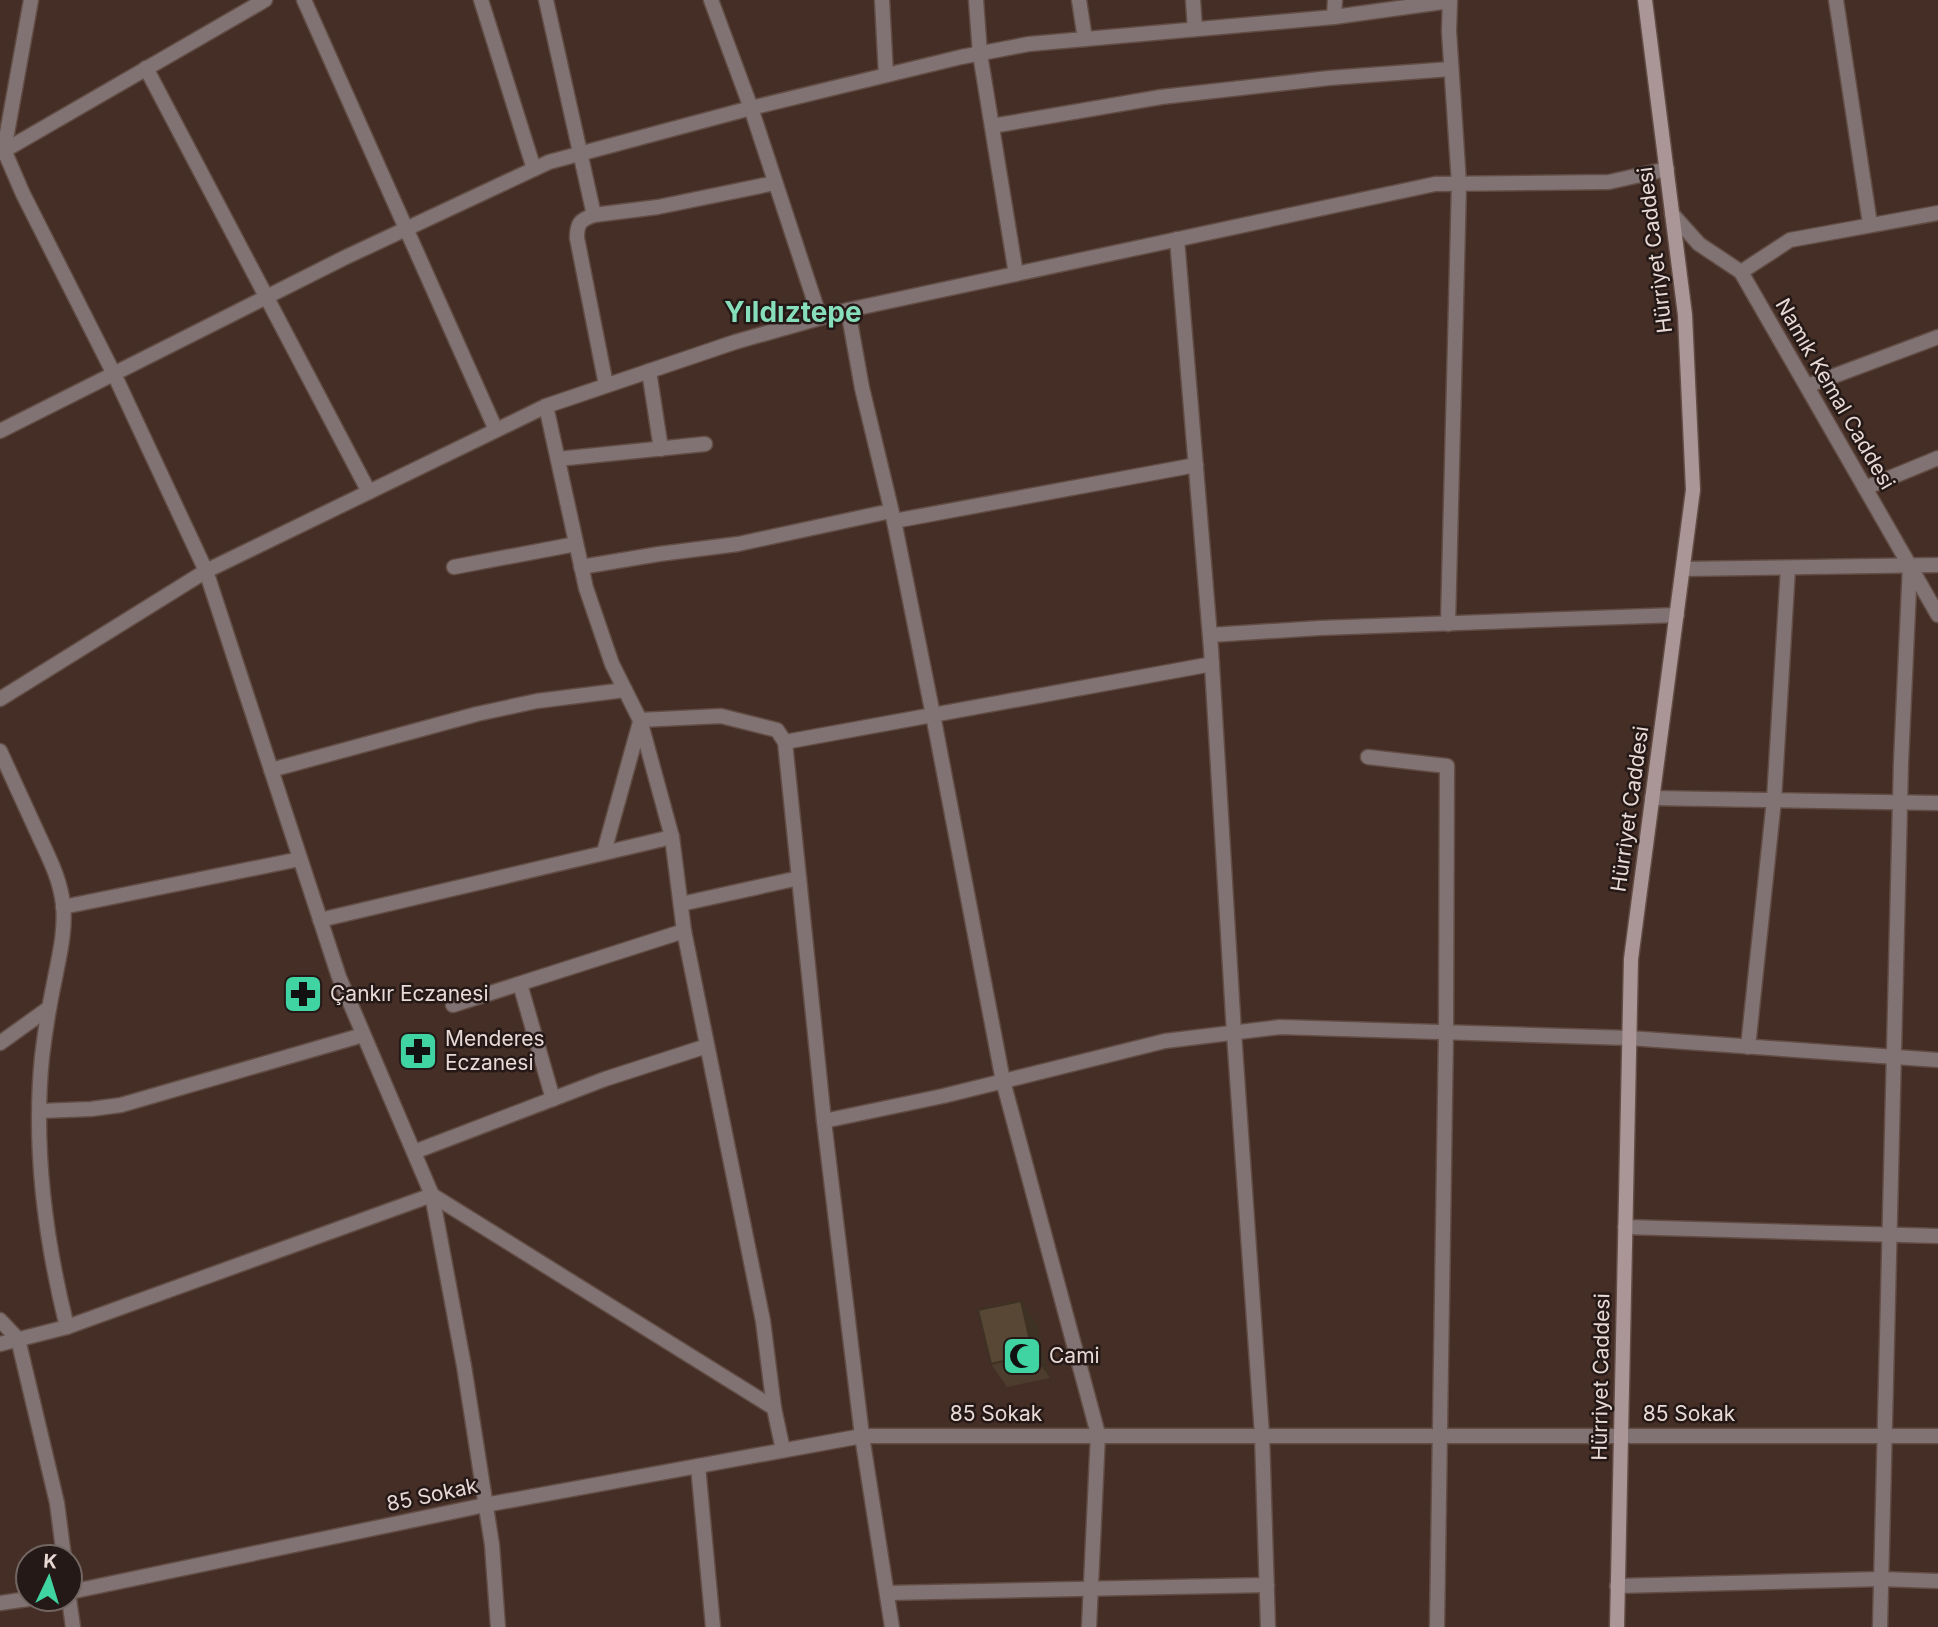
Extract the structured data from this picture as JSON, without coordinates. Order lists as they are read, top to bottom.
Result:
{
  "streets": {
    "street": ["Hürriyet Caddesi", "Namık Kemal Caddesi", "85 Sokak"]
  },
  "crossings": [
    ["Hürriyet Caddesi", "Namık Kemal Caddesi"],
    ["Hürriyet Caddesi", "85 Sokak"]
  ],
  "districts": ["Yıldıztepe"],
  "places": {
    "pharmacy": ["Çankır Eczanesi", "Menderes Eczanesi"],
    "mosque": ["Cami"]
  },
  "north": "top"
}
